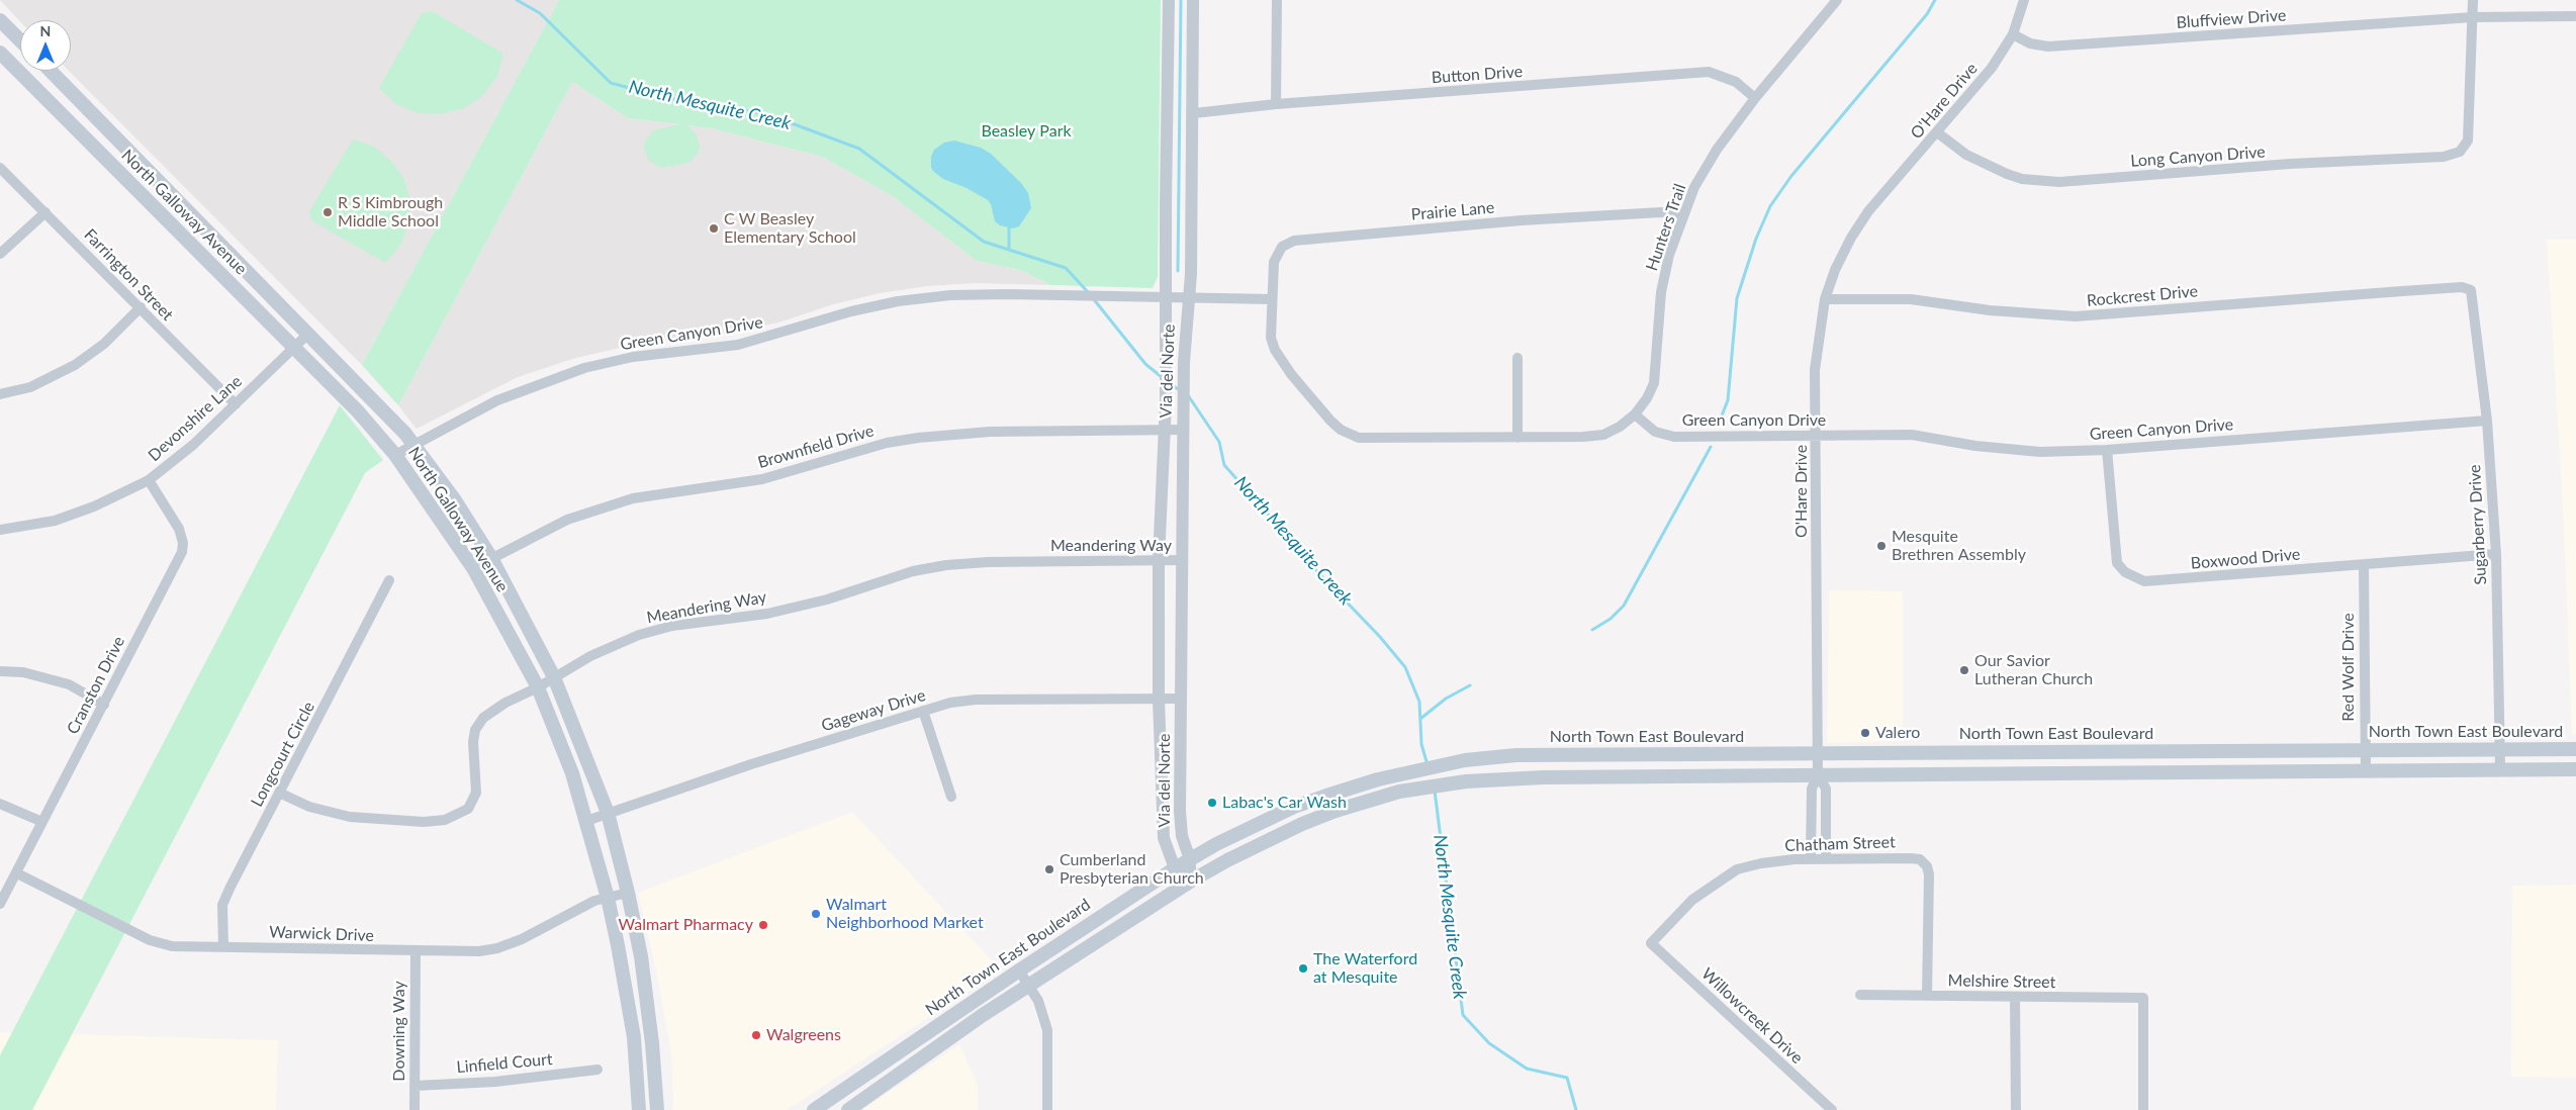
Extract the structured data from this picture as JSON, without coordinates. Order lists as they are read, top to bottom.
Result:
{
  "streets": {
    "main road": ["North Galloway Avenue", "North Town East Boulevard"],
    "street": [
      "Bluffview Drive",
      "Button Drive",
      "O'Hare Drive",
      "Long Canyon Drive",
      "Prairie Lane",
      "Hunters Trail",
      "Farrington Street",
      "Rockcrest Drive",
      "Green Canyon Drive",
      "Via del Norte",
      "Devonshire Lane",
      "Brownfield Drive",
      "Sugarberry Drive",
      "Meandering Way",
      "Boxwood Drive",
      "Red Wolf Drive",
      "Cranston Drive",
      "Gageway Drive",
      "Longcourt Circle",
      "Chatham Street",
      "Warwick Drive",
      "Melshire Street",
      "Willowcreek Drive",
      "Downing Way",
      "Linfield Court"
    ]
  },
  "crossings": [
    ["Bluffview Drive", "O'Hare Drive"],
    ["Bluffview Drive", "Long Canyon Drive"],
    ["Button Drive", "Hunters Trail"],
    ["Button Drive", "Via del Norte"],
    ["O'Hare Drive", "Long Canyon Drive"],
    ["O'Hare Drive", "Rockcrest Drive"],
    ["O'Hare Drive", "Green Canyon Drive"],
    ["O'Hare Drive", "North Town East Boulevard"],
    ["Prairie Lane", "Hunters Trail"],
    ["North Galloway Avenue", "Green Canyon Drive"],
    ["North Galloway Avenue", "Devonshire Lane"],
    ["North Galloway Avenue", "Brownfield Drive"],
    ["North Galloway Avenue", "Meandering Way"],
    ["North Galloway Avenue", "Gageway Drive"],
    ["North Galloway Avenue", "Warwick Drive"],
    ["Hunters Trail", "Green Canyon Drive"],
    ["Farrington Street", "Devonshire Lane"],
    ["Rockcrest Drive", "Sugarberry Drive"],
    ["Green Canyon Drive", "Via del Norte"],
    ["Green Canyon Drive", "Sugarberry Drive"],
    ["Green Canyon Drive", "Boxwood Drive"],
    ["Via del Norte", "Brownfield Drive"],
    ["Via del Norte", "Meandering Way"],
    ["Via del Norte", "Gageway Drive"],
    ["Via del Norte", "North Town East Boulevard"],
    ["Devonshire Lane", "Cranston Drive"],
    ["Sugarberry Drive", "Boxwood Drive"],
    ["Sugarberry Drive", "North Town East Boulevard"],
    ["Meandering Way", "Longcourt Circle"],
    ["Boxwood Drive", "Red Wolf Drive"],
    ["Red Wolf Drive", "North Town East Boulevard"],
    ["Cranston Drive", "Warwick Drive"],
    ["Longcourt Circle", "Warwick Drive"],
    ["Chatham Street", "Melshire Street"],
    ["Chatham Street", "Willowcreek Drive"],
    ["Warwick Drive", "Downing Way"],
    ["Downing Way", "Linfield Court"]
  ],
  "water": ["North Mesquite Creek"],
  "parks": ["Beasley Park"],
  "places": [
    "R S Kimbrough Middle School",
    "C W Beasley Elementary School",
    "Mesquite Brethren Assembly",
    "Our Savior Lutheran Church",
    "Valero",
    "Labac's Car Wash",
    "Cumberland Presbyterian Church",
    "Walmart Neighborhood Market",
    "Walmart Pharmacy",
    "The Waterford at Mesquite",
    "Walgreens"
  ],
  "north": "top"
}
